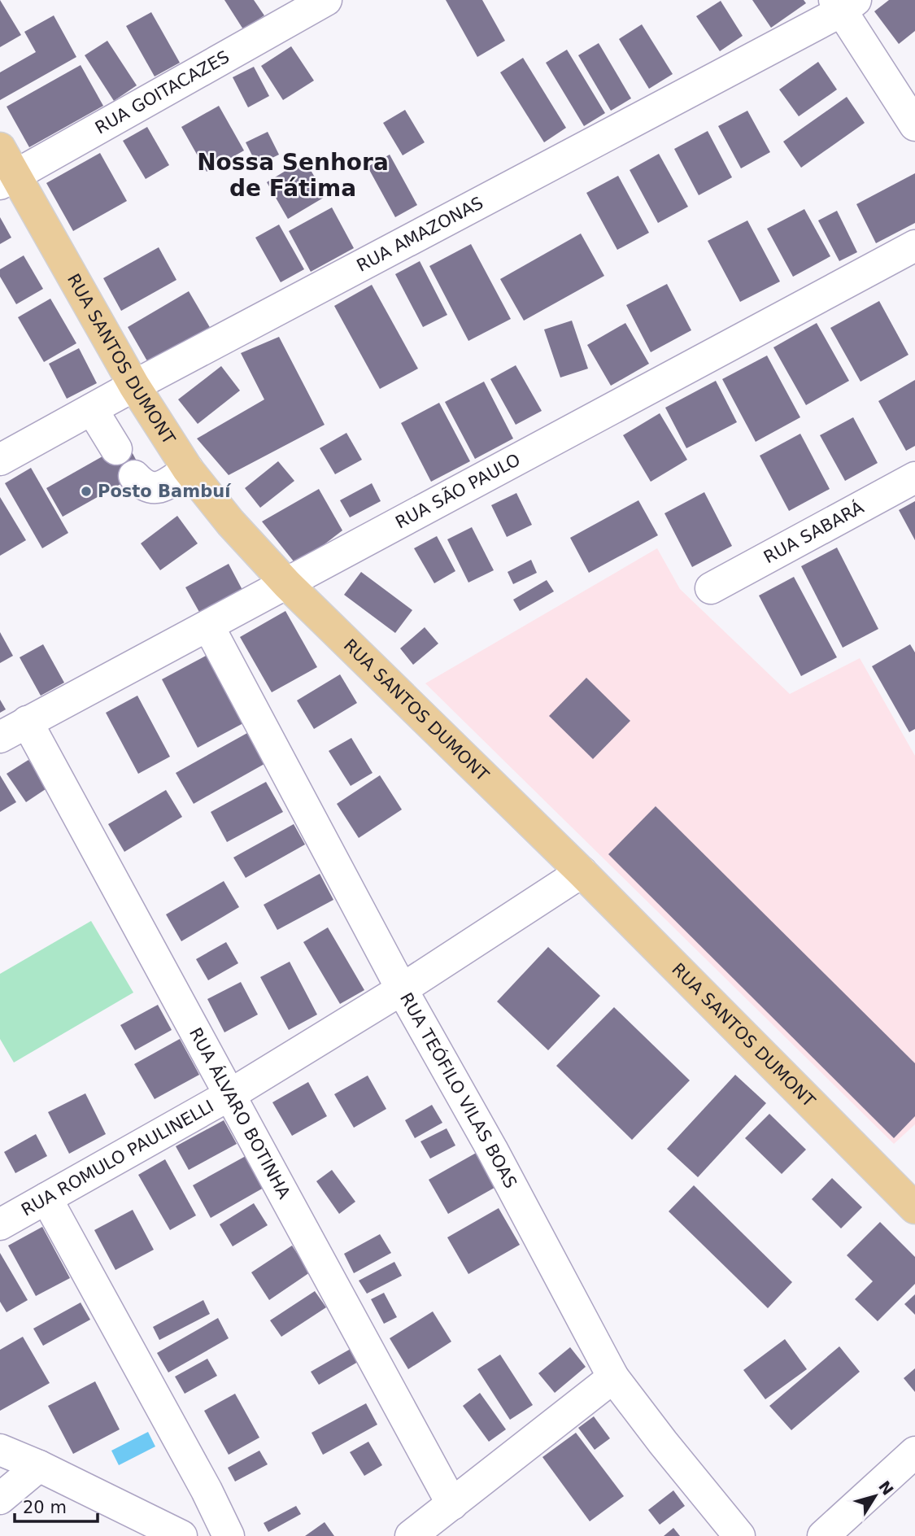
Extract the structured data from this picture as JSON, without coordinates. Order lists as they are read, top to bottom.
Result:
{
  "streets": {
    "main road": ["RUA SANTOS DUMONT"],
    "street": [
      "RUA GOITACAZES",
      "RUA AMAZONAS",
      "RUA SÃO PAULO",
      "RUA SABARÁ",
      "RUA TEÓFILO VILAS BOAS",
      "RUA ÁLVARO BOTINHA",
      "RUA ROMULO PAULINELLI"
    ]
  },
  "crossings": [
    ["RUA GOITACAZES", "RUA SANTOS DUMONT"],
    ["RUA AMAZONAS", "RUA SANTOS DUMONT"],
    ["RUA SANTOS DUMONT", "RUA SÃO PAULO"],
    ["RUA SANTOS DUMONT", "RUA ROMULO PAULINELLI"],
    ["RUA SÃO PAULO", "RUA TEÓFILO VILAS BOAS"],
    ["RUA SÃO PAULO", "RUA ÁLVARO BOTINHA"],
    ["RUA TEÓFILO VILAS BOAS", "RUA ROMULO PAULINELLI"],
    ["RUA ÁLVARO BOTINHA", "RUA ROMULO PAULINELLI"]
  ],
  "districts": ["Nossa Senhora de Fátima"],
  "places": ["Posto Bambuí"],
  "scale_bar": "20 m",
  "north": "top right"
}
